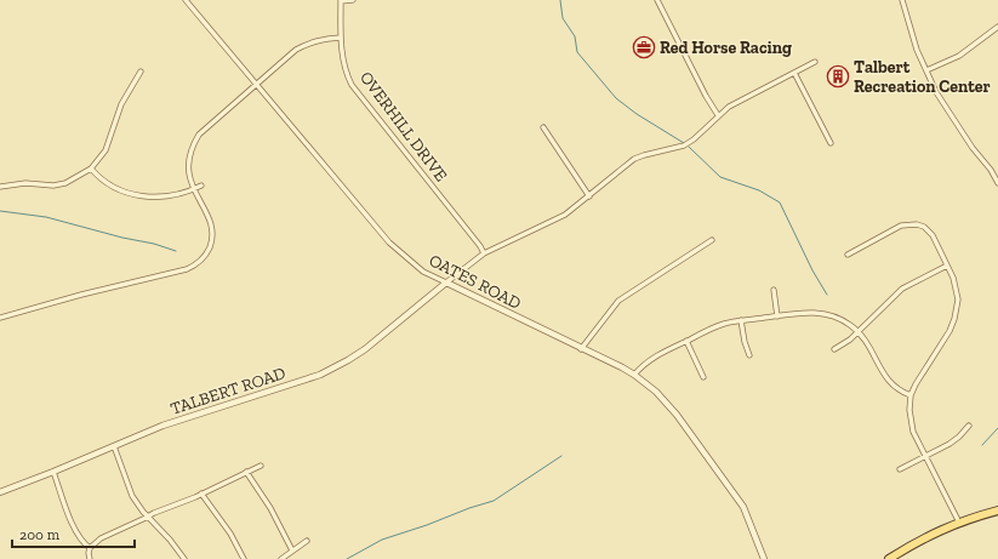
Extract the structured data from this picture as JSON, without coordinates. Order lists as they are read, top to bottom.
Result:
{
  "streets": {
    "street": ["OVERHILL DRIVE", "OATES ROAD", "TALBERT ROAD"]
  },
  "crossings": [
    ["OATES ROAD", "TALBERT ROAD"]
  ],
  "places": {
    "office": ["Red Horse Racing"],
    "building": ["Talbert Recreation Center"]
  },
  "scale_bar": "200 m"
}
